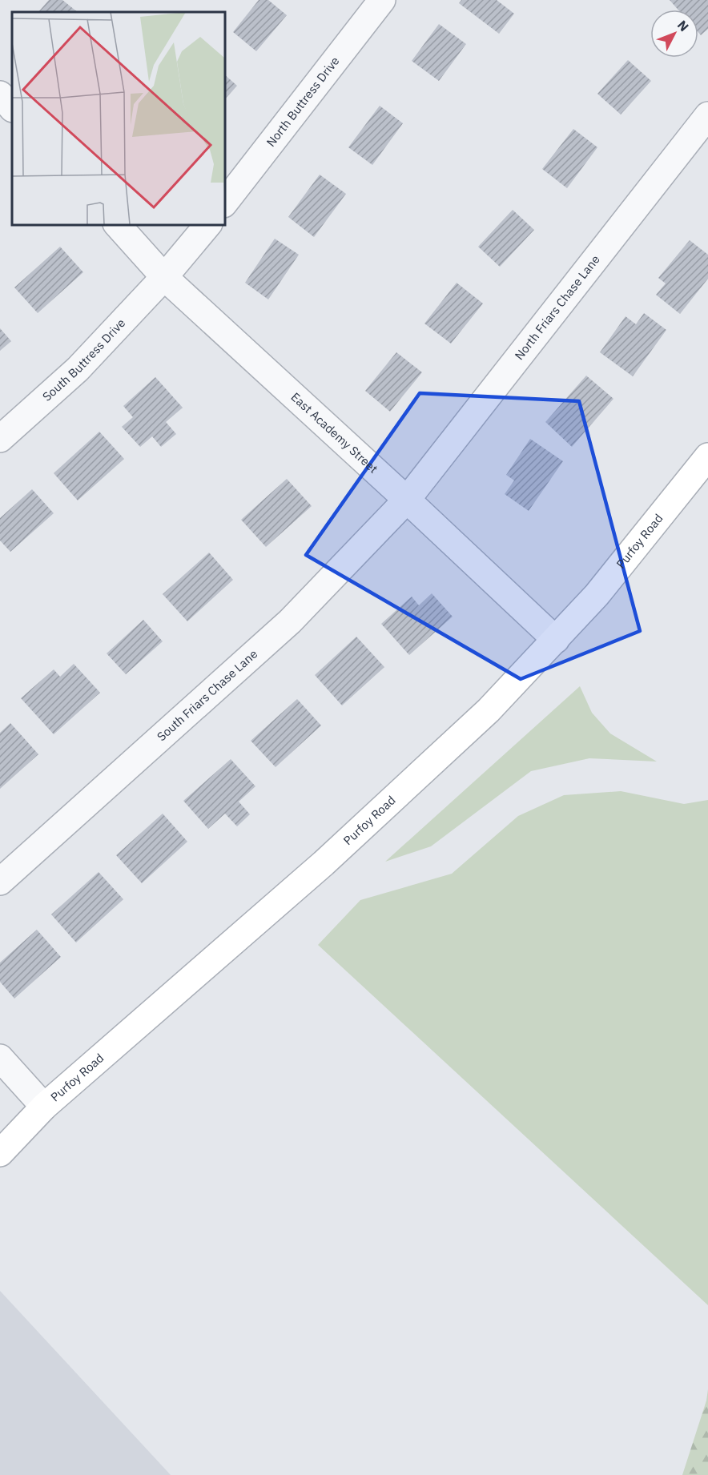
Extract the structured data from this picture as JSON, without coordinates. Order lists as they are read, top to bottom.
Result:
{
  "streets": {
    "street": [
      "North Buttress Drive",
      "North Friars Chase Lane",
      "South Buttress Drive",
      "East Academy Street",
      "Purfoy Road",
      "South Friars Chase Lane"
    ]
  },
  "crossings": [
    ["North Friars Chase Lane", "East Academy Street"],
    ["North Friars Chase Lane", "South Friars Chase Lane"],
    ["South Buttress Drive", "East Academy Street"],
    ["East Academy Street", "Purfoy Road"],
    ["East Academy Street", "South Friars Chase Lane"]
  ],
  "north": "top right"
}
